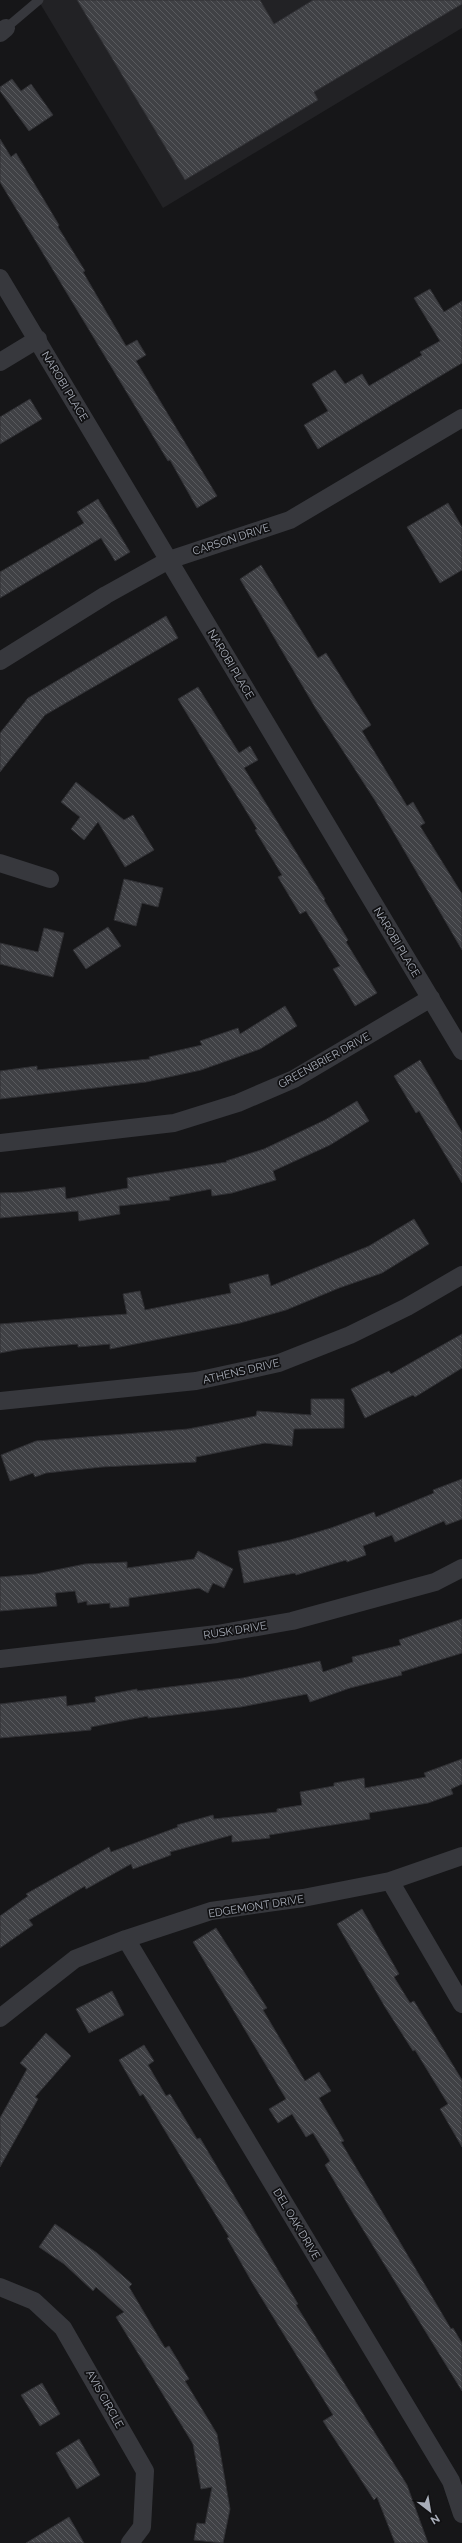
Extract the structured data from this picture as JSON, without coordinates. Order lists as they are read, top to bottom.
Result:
{
  "streets": {
    "street": [
      "NAROBI PLACE",
      "CARSON DRIVE",
      "GREENBRIER DRIVE",
      "ATHENS DRIVE",
      "RUSK DRIVE",
      "EDGEMONT DRIVE",
      "DEL OAK DRIVE",
      "AVIS CIRCLE"
    ]
  },
  "crossings": [
    ["NAROBI PLACE", "CARSON DRIVE"],
    ["NAROBI PLACE", "GREENBRIER DRIVE"],
    ["EDGEMONT DRIVE", "DEL OAK DRIVE"]
  ],
  "north": "bottom right"
}
